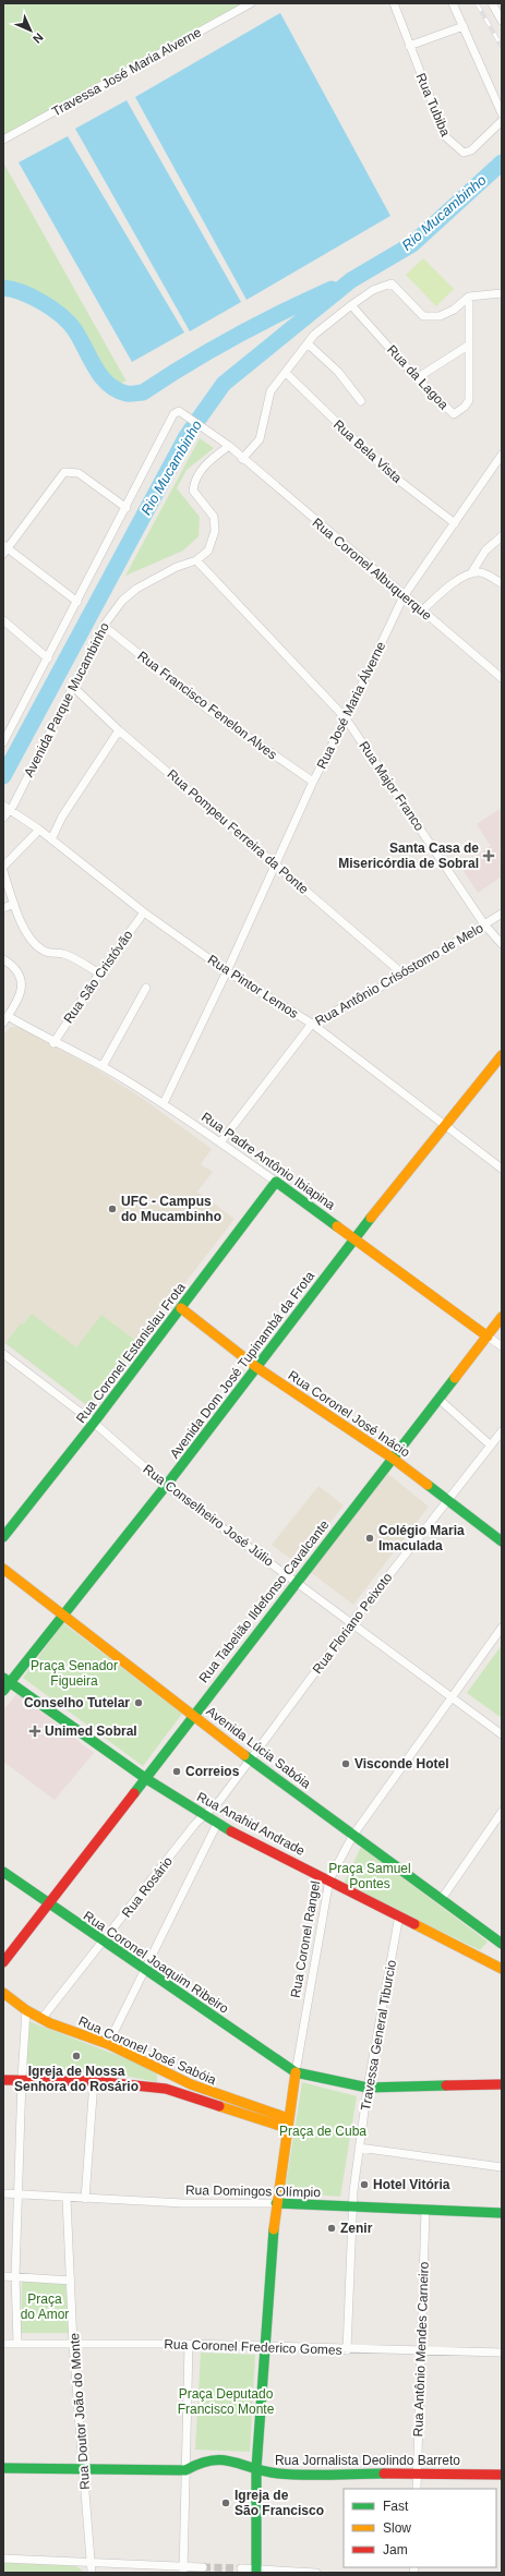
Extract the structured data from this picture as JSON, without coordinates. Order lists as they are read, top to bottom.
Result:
{
  "streets": {
    "main road": [
      "Rua Padre Antônio Ibiapina",
      "Rua Coronel Estanislau Frota",
      "Avenida Dom José Tupinambá da Frota",
      "Rua Coronel José Inácio",
      "Rua Tabelião Ildefonso Cavalcante",
      "Avenida Lúcia Sabóia",
      "Rua Anahid Andrade",
      "Rua Coronel Rangel",
      "Rua Coronel Joaquim Ribeiro",
      "Rua Coronel José Sabóia",
      "Rua Domingos Olímpio",
      "Rua Jornalista Deolindo Barreto"
    ],
    "street": [
      "Travessa José Maria Alverne",
      "Rua Tubiba",
      "Rua da Lagoa",
      "Rua Bela Vista",
      "Rua Coronel Albuquerque",
      "Avenida Parque Mucambinho",
      "Rua Francisco Fenelon Alves",
      "Rua José Maria Álverne",
      "Rua Major Franco",
      "Rua Pompeu Ferreira da Ponte",
      "Rua Antônio Crisóstomo de Melo",
      "Rua São Cristóvão",
      "Rua Pintor Lemos",
      "Rua Conselheiro José Júlio",
      "Rua Floriano Peixoto",
      "Rua Rosário",
      "Travessa General Tiburcio",
      "Rua Coronel Frederico Gomes",
      "Rua Antônio Mendes Carneiro",
      "Rua Doutor João do Monte"
    ]
  },
  "crossings": [
    ["Rua Bela Vista", "Rua José Maria Álverne"],
    ["Rua Coronel Albuquerque", "Avenida Parque Mucambinho"],
    ["Rua Coronel Albuquerque", "Rua José Maria Álverne"],
    ["Avenida Parque Mucambinho", "Rua Francisco Fenelon Alves"],
    ["Avenida Parque Mucambinho", "Rua Major Franco"],
    ["Avenida Parque Mucambinho", "Rua Pompeu Ferreira da Ponte"],
    ["Avenida Parque Mucambinho", "Rua Pintor Lemos"],
    ["Rua Francisco Fenelon Alves", "Rua José Maria Álverne"],
    ["Rua José Maria Álverne", "Rua Major Franco"],
    ["Rua José Maria Álverne", "Rua Pompeu Ferreira da Ponte"],
    ["Rua José Maria Álverne", "Rua Pintor Lemos"],
    ["Rua José Maria Álverne", "Rua Padre Antônio Ibiapina"],
    ["Rua Major Franco", "Rua Antônio Crisóstomo de Melo"],
    ["Rua Pompeu Ferreira da Ponte", "Rua Antônio Crisóstomo de Melo"],
    ["Rua Antônio Crisóstomo de Melo", "Rua Pintor Lemos"],
    ["Rua Antônio Crisóstomo de Melo", "Rua Padre Antônio Ibiapina"],
    ["Rua São Cristóvão", "Rua Pintor Lemos"],
    ["Rua São Cristóvão", "Rua Padre Antônio Ibiapina"],
    ["Rua Pintor Lemos", "Avenida Dom José Tupinambá da Frota"],
    ["Rua Padre Antônio Ibiapina", "Rua Coronel Estanislau Frota"],
    ["Rua Padre Antônio Ibiapina", "Avenida Dom José Tupinambá da Frota"],
    ["Rua Padre Antônio Ibiapina", "Rua Tabelião Ildefonso Cavalcante"],
    ["Rua Coronel Estanislau Frota", "Rua Coronel José Inácio"],
    ["Rua Coronel Estanislau Frota", "Rua Conselheiro José Júlio"],
    ["Avenida Dom José Tupinambá da Frota", "Rua Coronel José Inácio"],
    ["Avenida Dom José Tupinambá da Frota", "Rua Conselheiro José Júlio"],
    ["Avenida Dom José Tupinambá da Frota", "Avenida Lúcia Sabóia"],
    ["Avenida Dom José Tupinambá da Frota", "Rua Anahid Andrade"],
    ["Rua Coronel José Inácio", "Rua Tabelião Ildefonso Cavalcante"],
    ["Rua Coronel José Inácio", "Rua Floriano Peixoto"],
    ["Rua Conselheiro José Júlio", "Rua Tabelião Ildefonso Cavalcante"],
    ["Rua Conselheiro José Júlio", "Rua Floriano Peixoto"],
    ["Rua Conselheiro José Júlio", "Rua Coronel Rangel"],
    ["Rua Tabelião Ildefonso Cavalcante", "Avenida Lúcia Sabóia"],
    ["Rua Tabelião Ildefonso Cavalcante", "Rua Anahid Andrade"],
    ["Rua Tabelião Ildefonso Cavalcante", "Rua Coronel Joaquim Ribeiro"],
    ["Rua Floriano Peixoto", "Avenida Lúcia Sabóia"],
    ["Rua Floriano Peixoto", "Rua Anahid Andrade"],
    ["Rua Floriano Peixoto", "Rua Rosário"],
    ["Avenida Lúcia Sabóia", "Rua Coronel Rangel"],
    ["Rua Anahid Andrade", "Rua Rosário"],
    ["Rua Anahid Andrade", "Rua Coronel Rangel"],
    ["Rua Anahid Andrade", "Travessa General Tiburcio"],
    ["Rua Rosário", "Rua Coronel Joaquim Ribeiro"],
    ["Rua Rosário", "Rua Coronel José Sabóia"],
    ["Rua Coronel Rangel", "Rua Coronel Joaquim Ribeiro"],
    ["Rua Coronel Rangel", "Rua Coronel José Sabóia"],
    ["Rua Coronel Rangel", "Rua Domingos Olímpio"],
    ["Rua Coronel Rangel", "Rua Coronel Frederico Gomes"],
    ["Rua Coronel Rangel", "Rua Jornalista Deolindo Barreto"],
    ["Travessa General Tiburcio", "Rua Domingos Olímpio"],
    ["Travessa General Tiburcio", "Rua Coronel Frederico Gomes"],
    ["Rua Domingos Olímpio", "Rua Antônio Mendes Carneiro"],
    ["Rua Domingos Olímpio", "Rua Doutor João do Monte"],
    ["Rua Coronel Frederico Gomes", "Rua Antônio Mendes Carneiro"],
    ["Rua Coronel Frederico Gomes", "Rua Doutor João do Monte"],
    ["Rua Antônio Mendes Carneiro", "Rua Jornalista Deolindo Barreto"],
    ["Rua Doutor João do Monte", "Rua Jornalista Deolindo Barreto"]
  ],
  "water": ["Rio Mucambinho"],
  "parks": [
    "Praça Senador Figueira",
    "Praça Samuel Pontes",
    "Praça de Cuba",
    "Praça do Amor",
    "Praça Deputado Francisco Monte"
  ],
  "places": {
    "health": ["Santa Casa de Misericórdia de Sobral", "Unimed Sobral"],
    "other": [
      "UFC - Campus do Mucambinho",
      "Colégio Maria Imaculada",
      "Conselho Tutelar",
      "Visconde Hotel",
      "Correios",
      "Igreja de Nossa Senhora do Rosário",
      "Hotel Vitória",
      "Zenir",
      "Igreja de São Francisco"
    ]
  },
  "legend": ["Fast", "Slow", "Jam"],
  "north": "bottom right"
}
